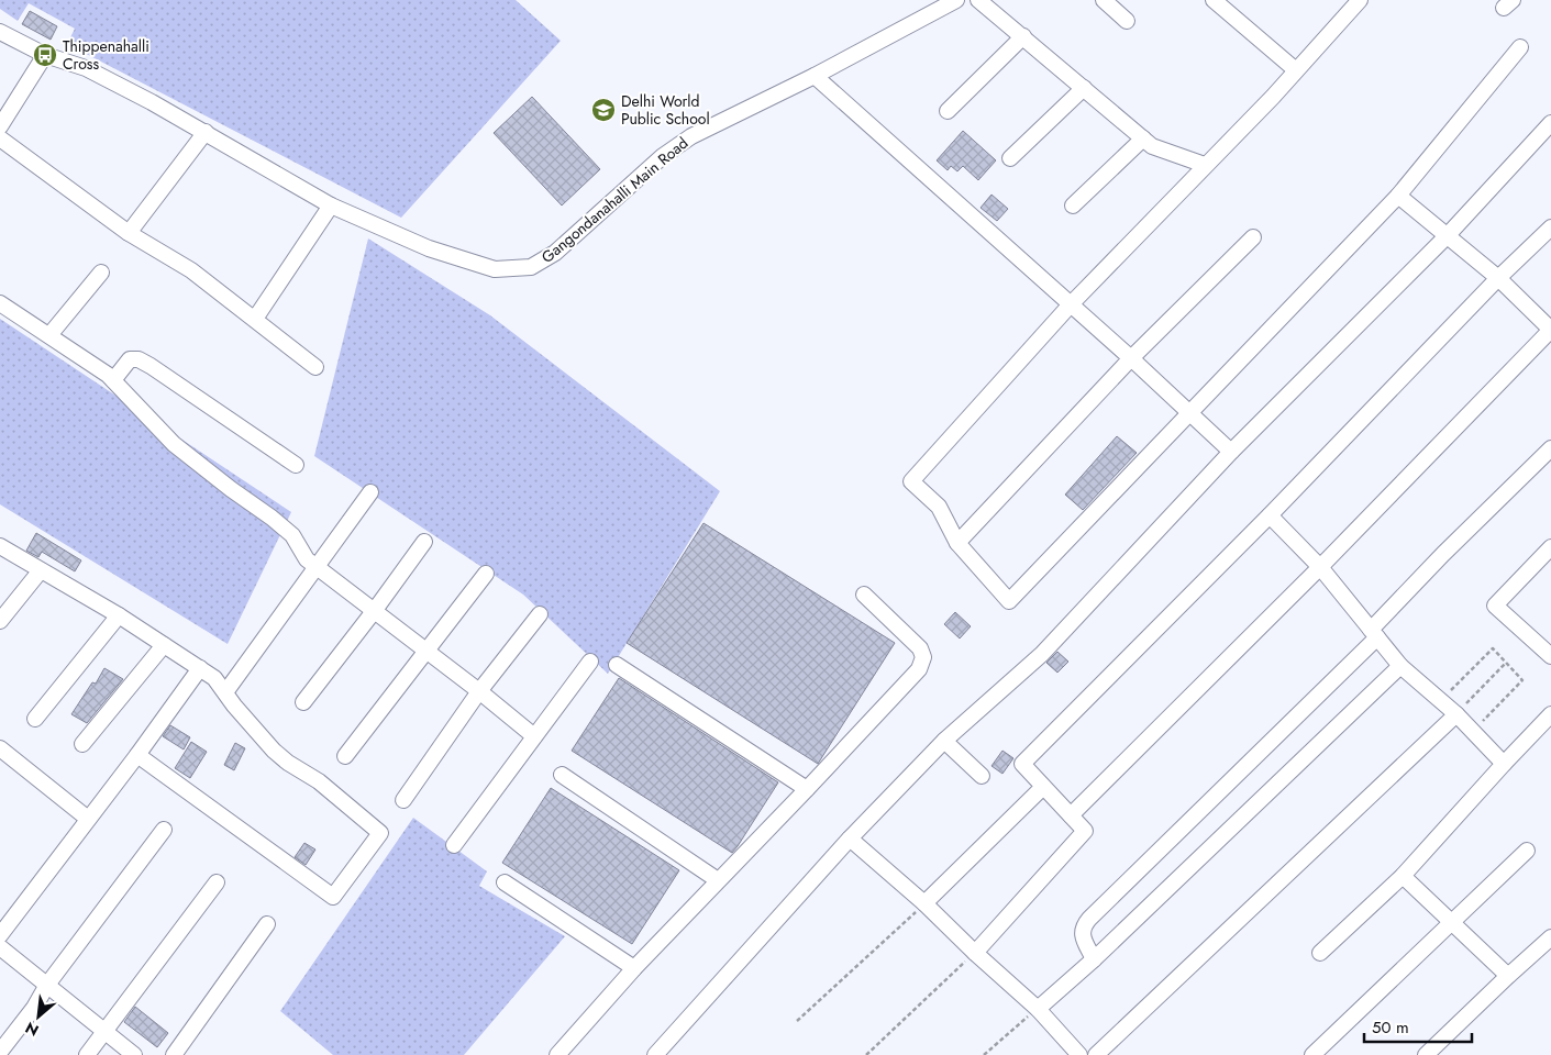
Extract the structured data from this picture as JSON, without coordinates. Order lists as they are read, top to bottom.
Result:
{
  "streets": {
    "street": ["Gangondanahalli Main Road"]
  },
  "places": {
    "bus stop": ["Thippenahalli Cross"],
    "school or university": ["Delhi World Public School"]
  },
  "scale_bar": "50 m",
  "north": "bottom left"
}
